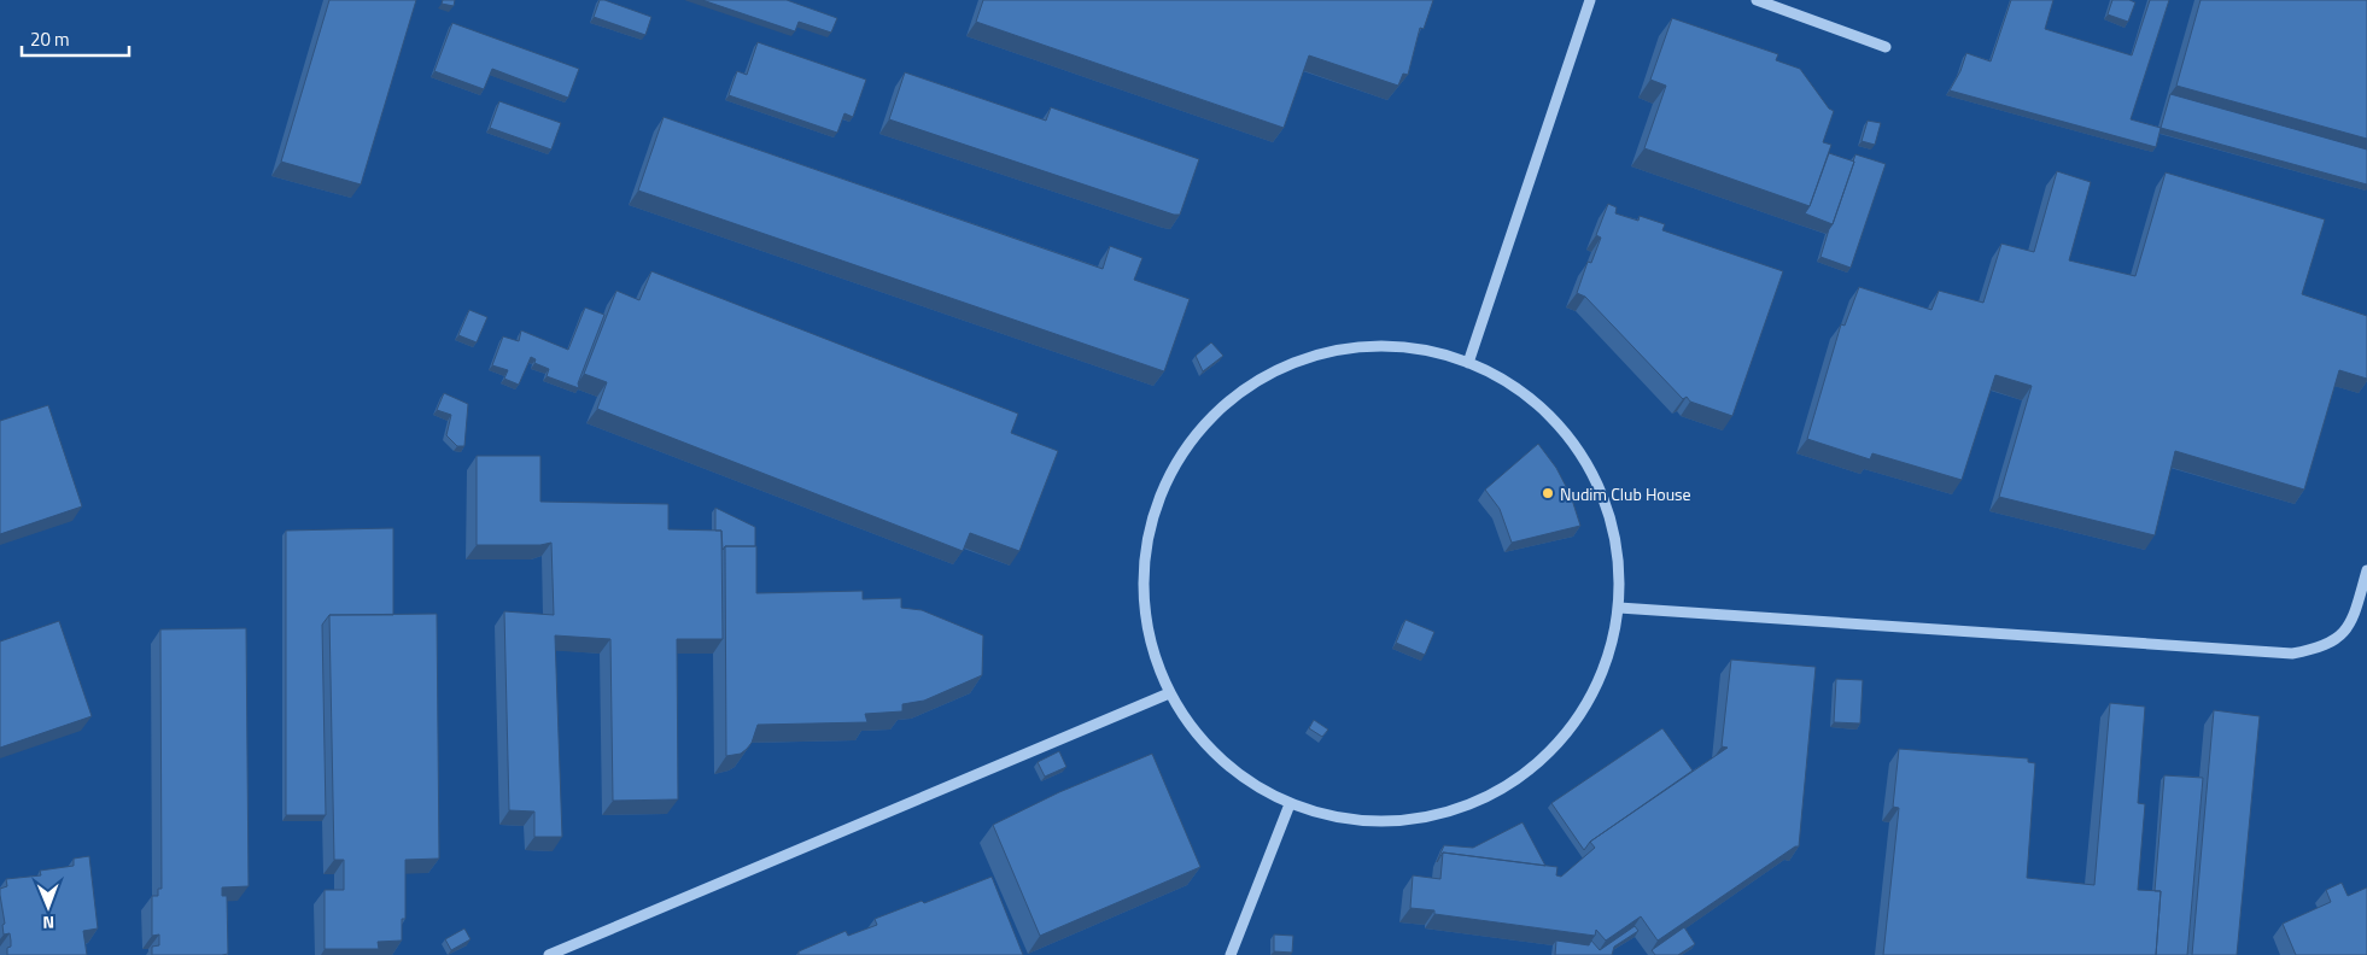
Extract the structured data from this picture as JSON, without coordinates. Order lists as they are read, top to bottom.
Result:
{
  "places": ["Nudim Club House"],
  "scale_bar": "20 m",
  "north": "bottom"
}
